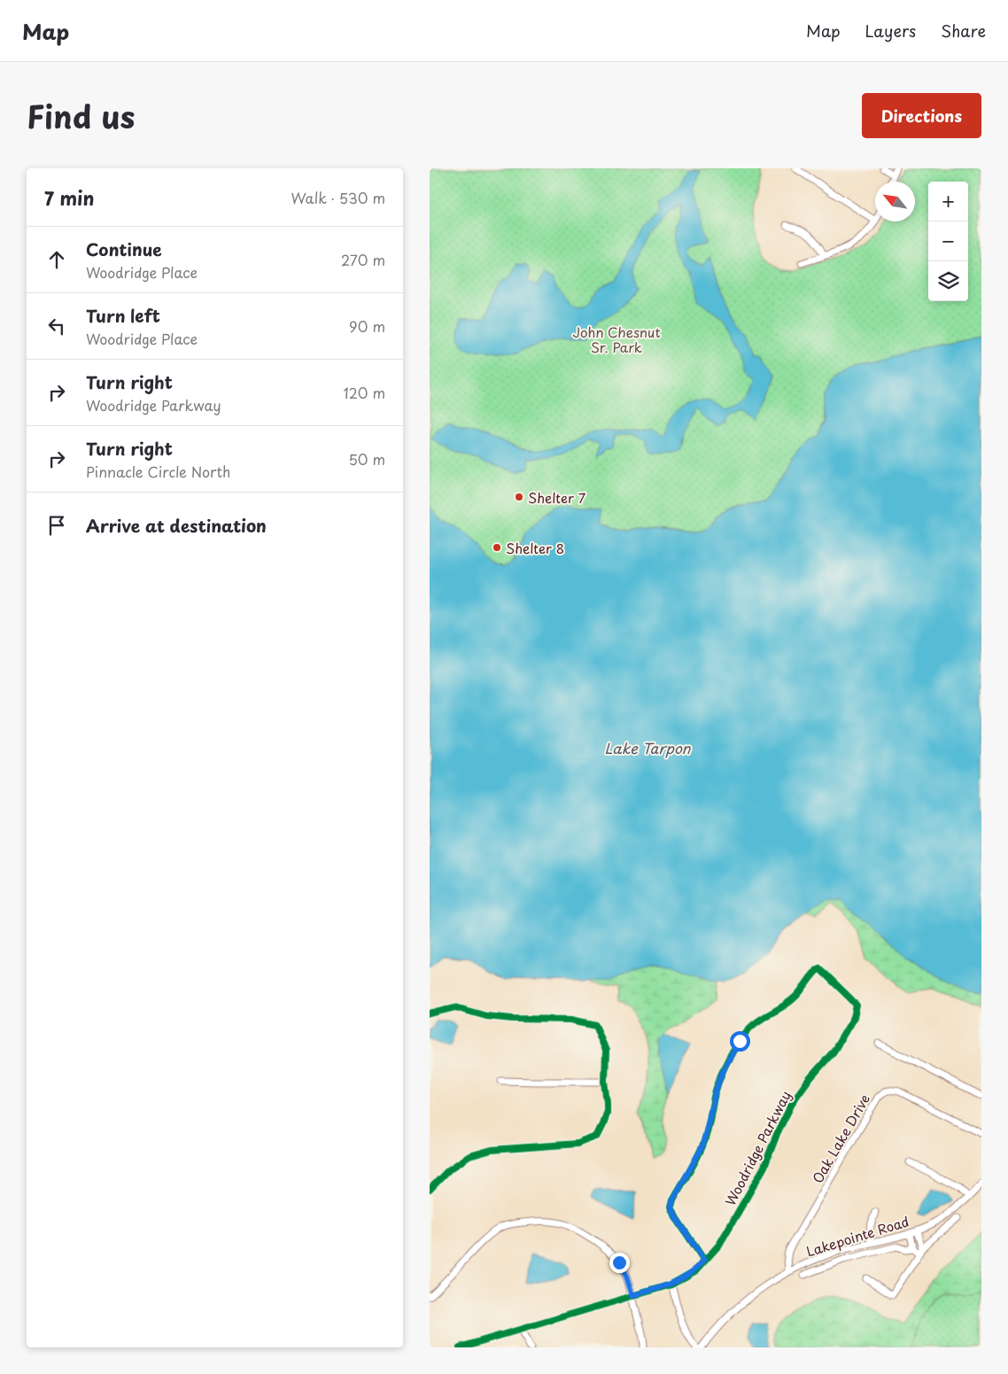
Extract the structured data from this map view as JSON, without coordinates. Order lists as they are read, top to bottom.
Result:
{
  "streets": {
    "street": ["Oak Lake Drive", "Woodridge Parkway", "Lakepointe Road"]
  },
  "crossings": [
    ["Oak Lake Drive", "Lakepointe Road"]
  ],
  "water": ["Lake Tarpon"],
  "parks": ["John Chesnut Sr. Park"],
  "places": ["Shelter 7", "Shelter 8"],
  "north": "top left",
  "page": {
    "header": "Map",
    "nav": ["Map", "Layers", "Share"],
    "title": "Find us",
    "buttons": "Directions",
    "heading": ["7 min", "Walk · 530 m"],
    "map_buttons": ["+", "−"],
    "list": [
      ["Continue", "Woodridge Place", "270 m"],
      ["Turn left", "Woodridge Place", "90 m"],
      ["Turn right", "Woodridge Parkway", "120 m"],
      ["Turn right", "Pinnacle Circle North", "50 m"],
      "Arrive at destination"
    ]
  }
}
